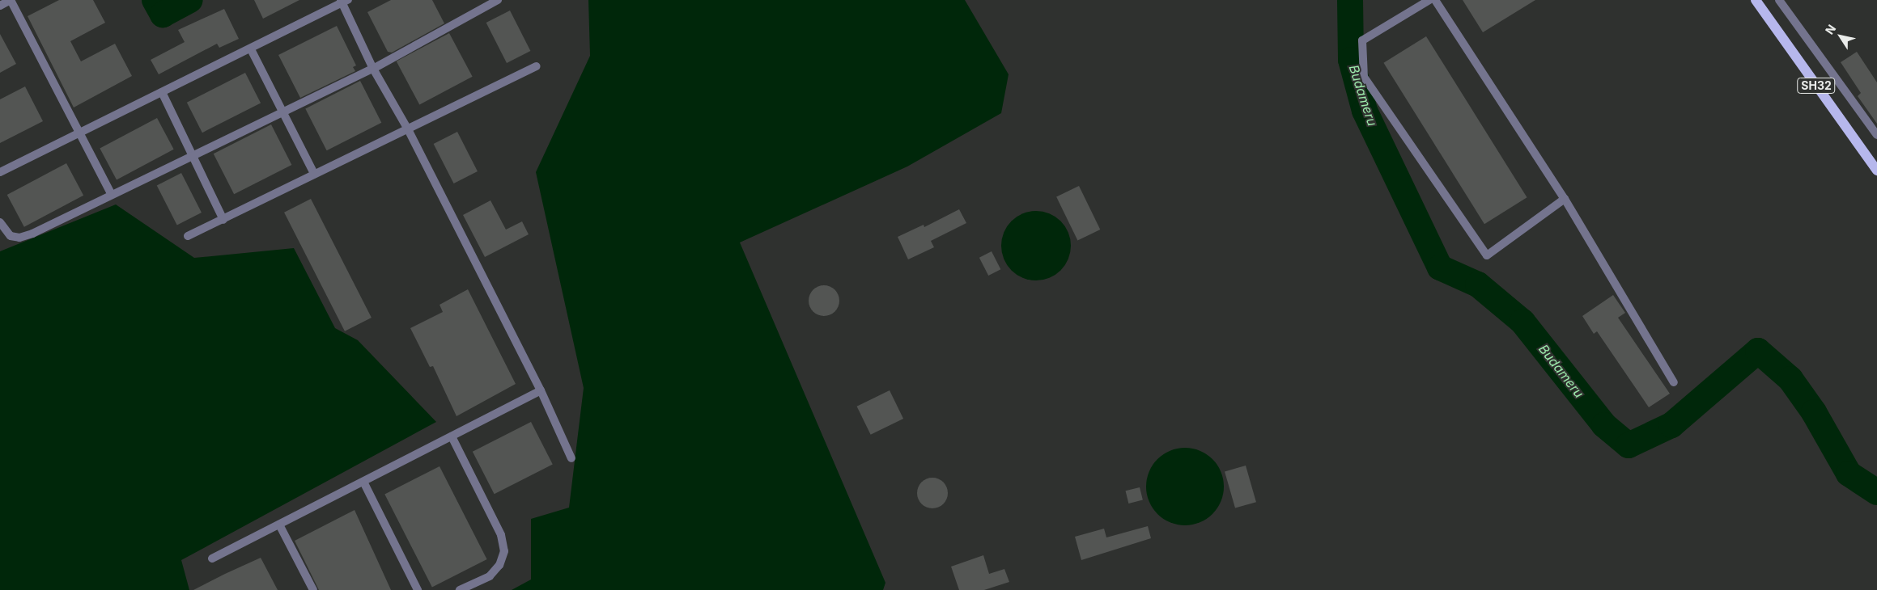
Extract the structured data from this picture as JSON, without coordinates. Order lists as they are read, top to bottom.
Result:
{
  "streets": {
    "main road": ["SH32"]
  },
  "water": ["Budameru"],
  "north": "top left"
}
